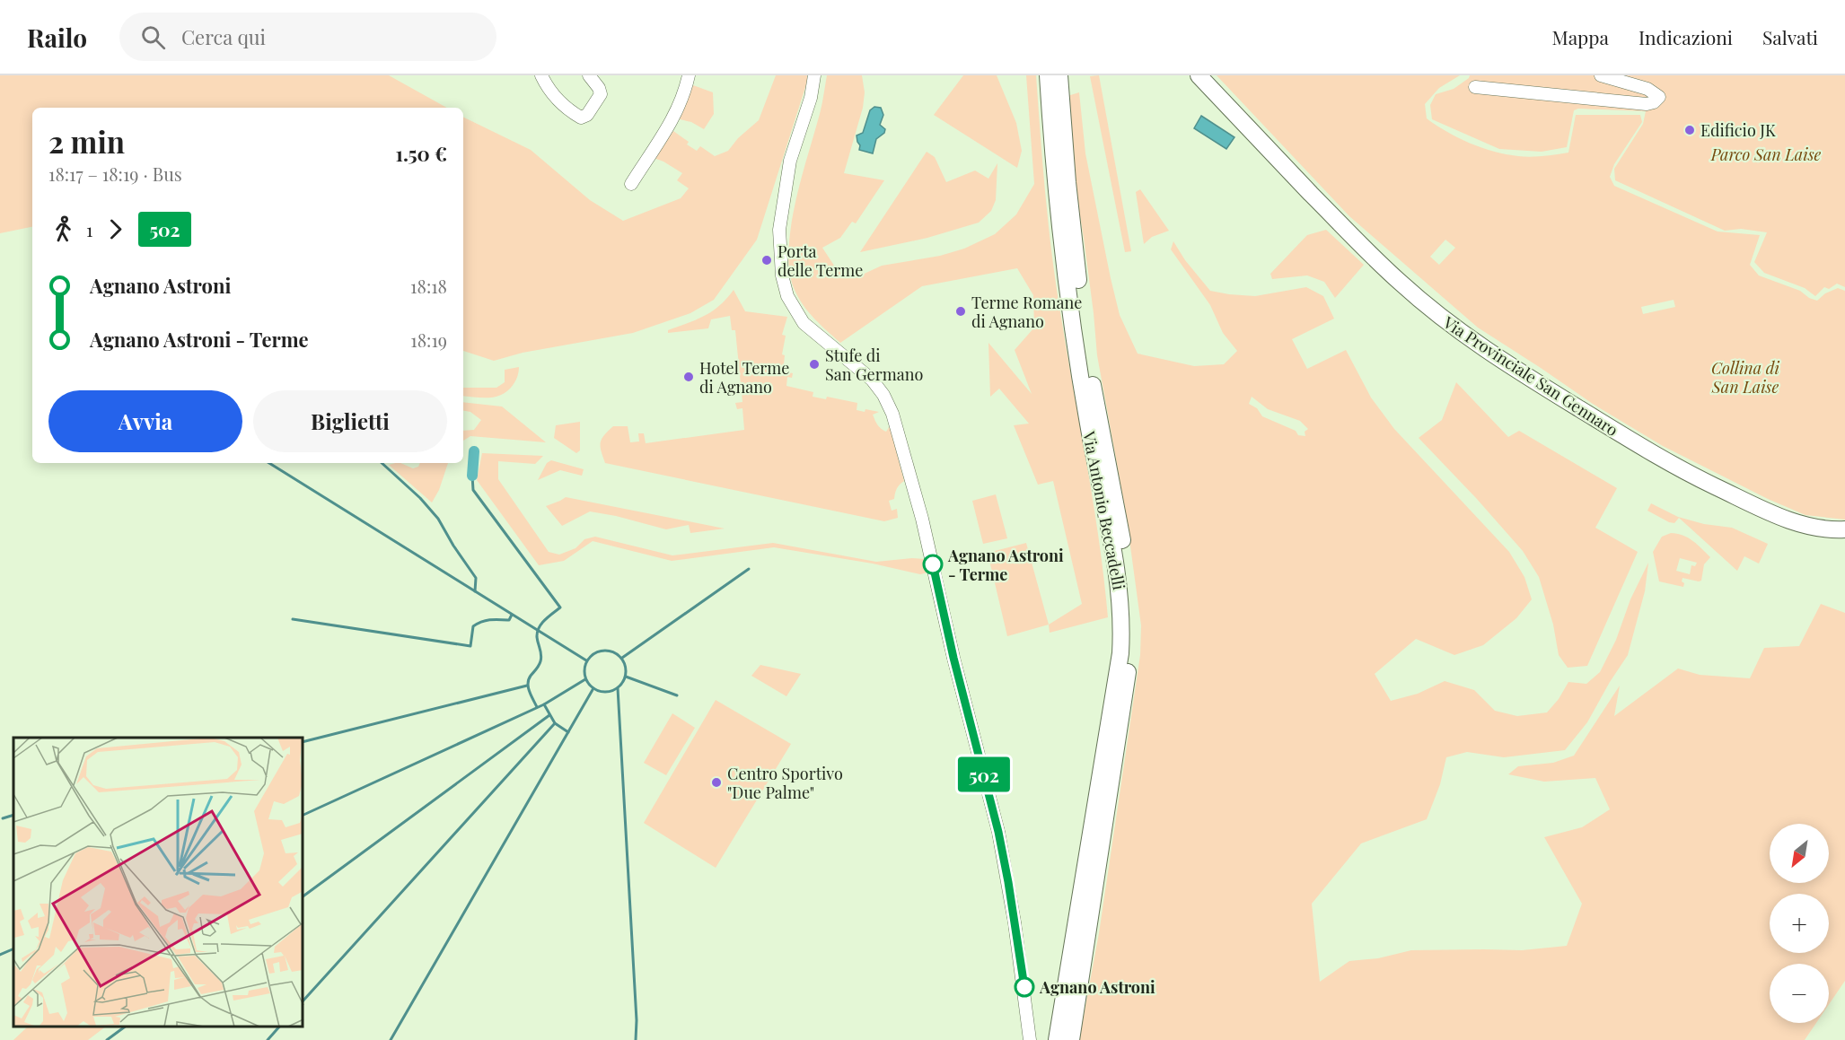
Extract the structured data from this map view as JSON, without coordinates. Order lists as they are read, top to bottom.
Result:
{
  "streets": {
    "main road": ["Via Provinciale San Gennaro", "Via Antonio Beccadelli"]
  },
  "parks": ["Parco San Laise", "Collina di San Laise"],
  "places": [
    "Edificio JK",
    "Porta delle Terme",
    "Terme Romane di Agnano",
    "Stufe di San Germano",
    "Hotel Terme di Agnano",
    "Agnano Astroni - Terme",
    "Centro Sportivo \"Due Palme\"",
    "Agnano Astroni"
  ],
  "lines": ["bus line 502"],
  "north": "bottom left",
  "page": {
    "header": "Railo",
    "search": "Cerca qui",
    "nav": ["Mappa", "Indicazioni", "Salvati"],
    "on_map": "502",
    "heading": ["2 min", "18:17 – 18:19 · Bus", "1.50 €"],
    "legs": ["1", "502"],
    "list": [
      {
        "name": "Agnano Astroni",
        "value": "18:18"
      },
      {
        "name": "Agnano Astroni - Terme",
        "value": "18:19"
      }
    ],
    "buttons": ["Avvia", "Biglietti"],
    "map_buttons": ["+", "−"]
  }
}
